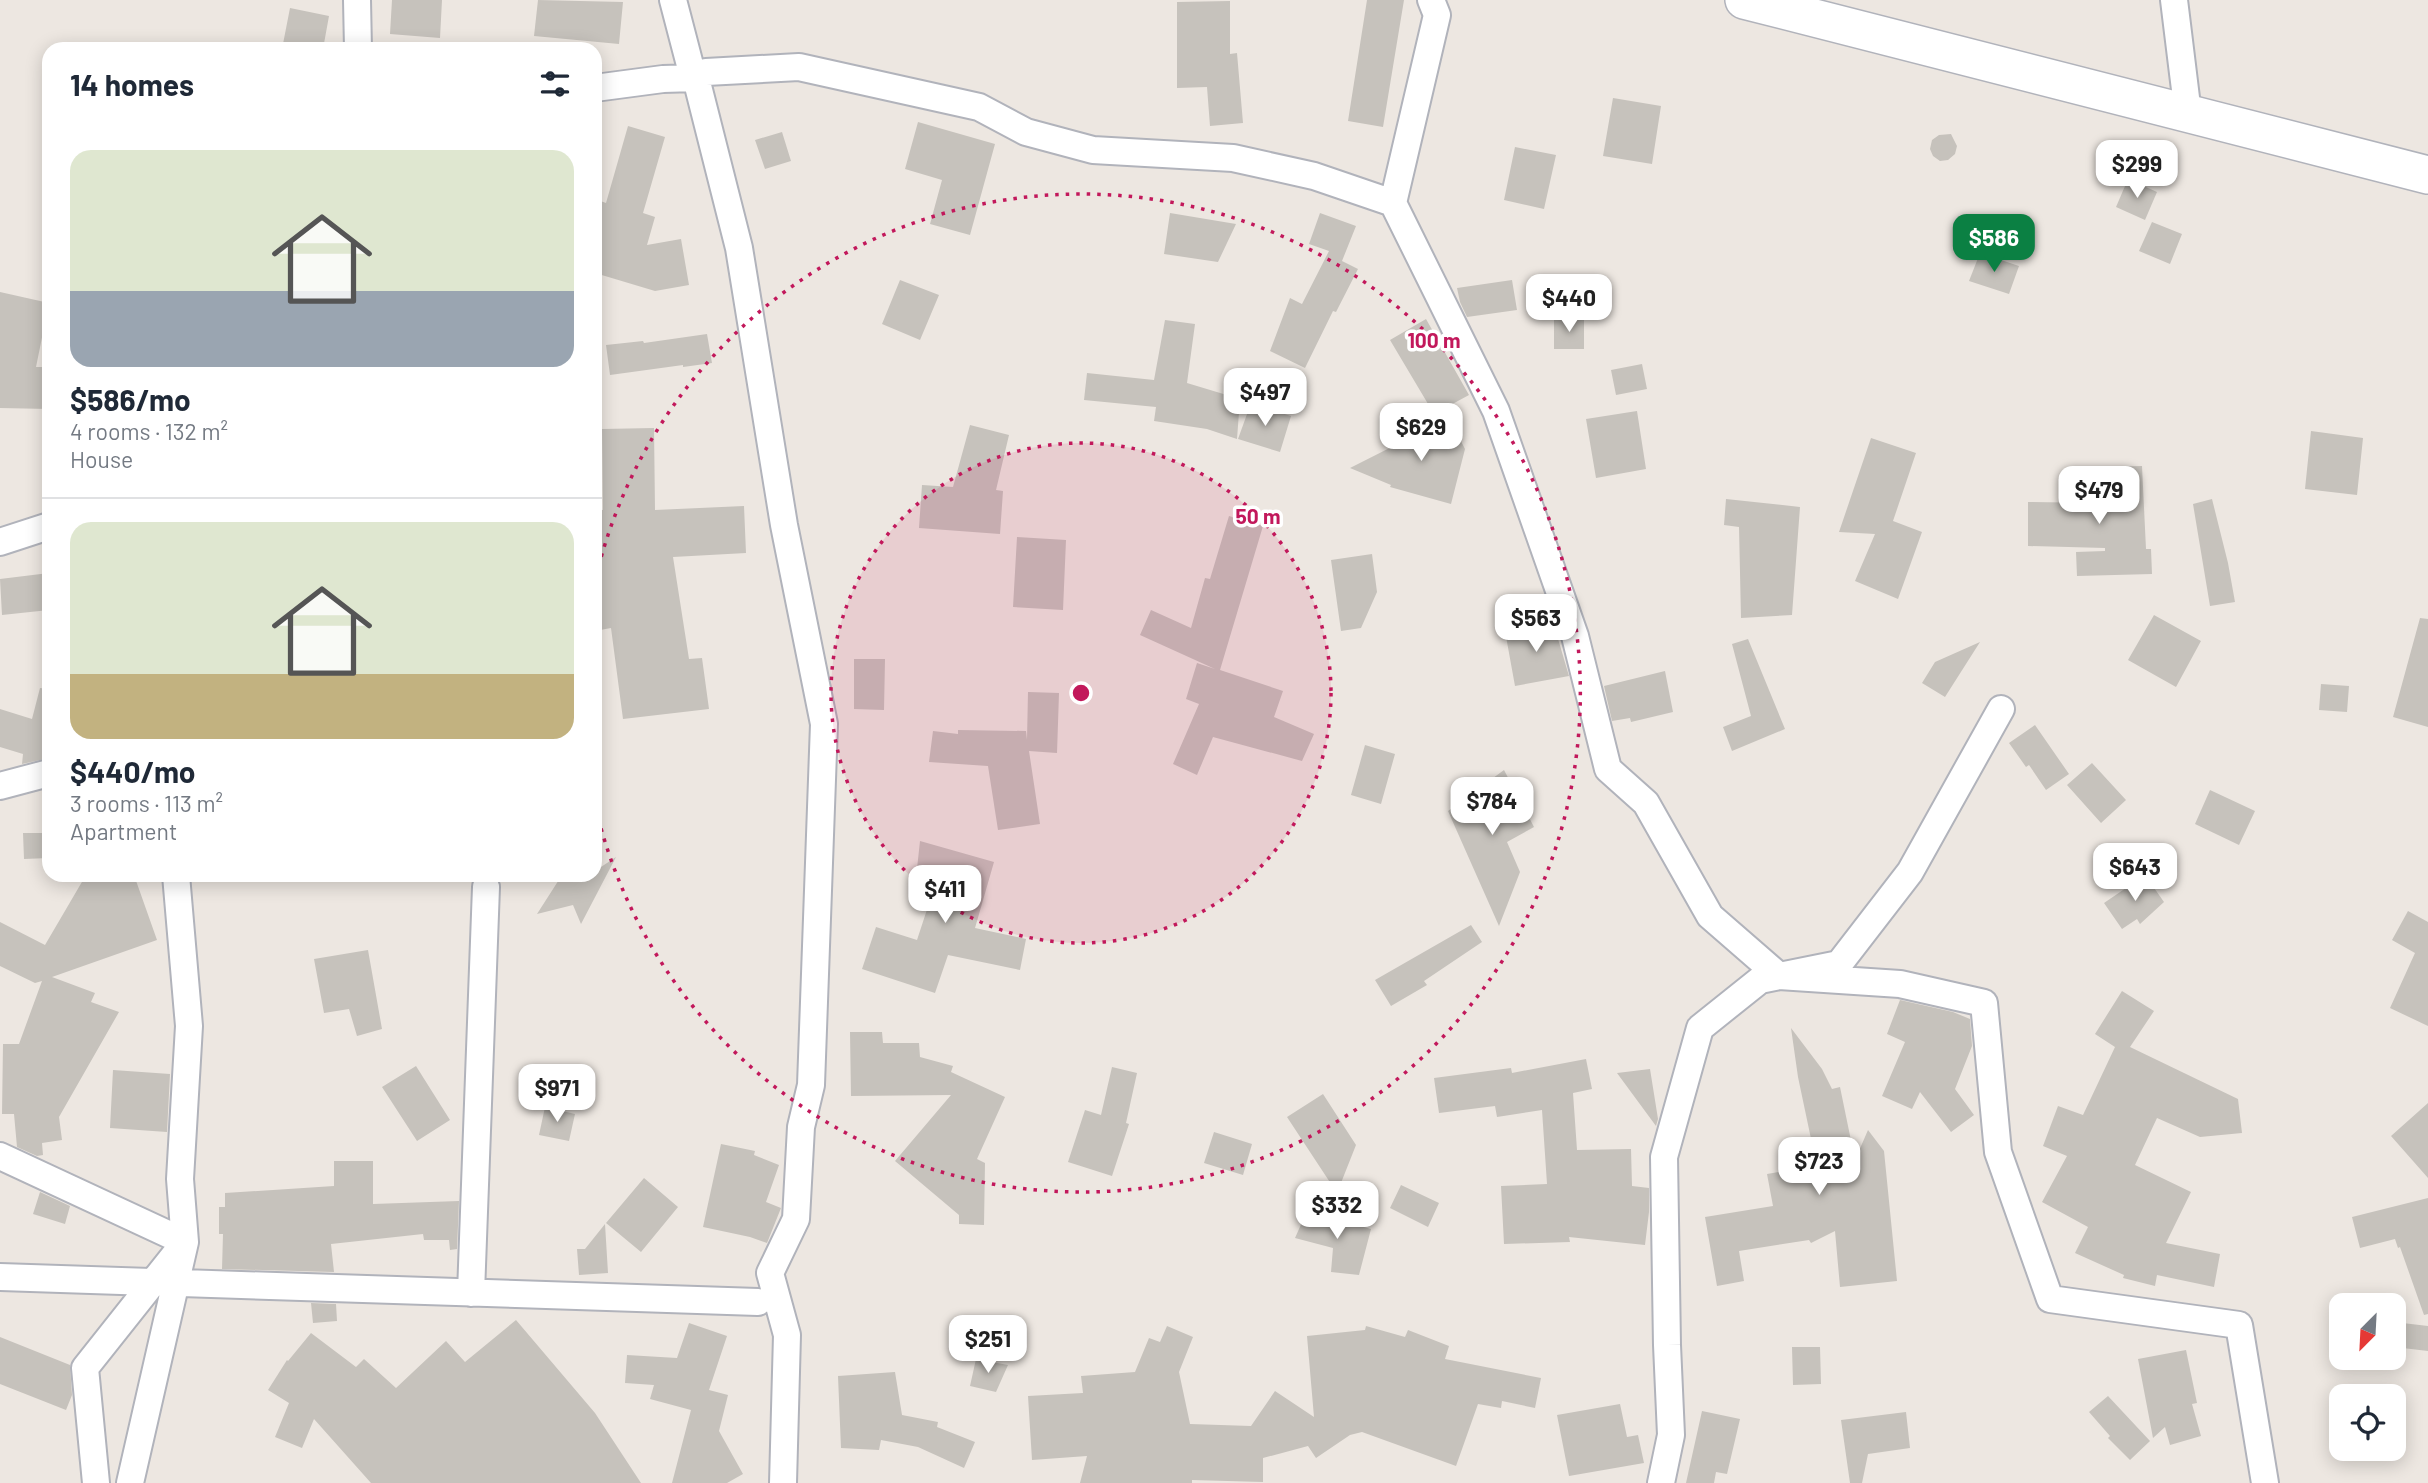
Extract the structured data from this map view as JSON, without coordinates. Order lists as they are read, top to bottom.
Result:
{
  "north": "bottom left",
  "page": {
    "heading": "14 homes",
    "list": [
      {
        "name": "$586/mo",
        "note": "4 rooms · 132 m² · House"
      },
      {
        "name": "$440/mo",
        "note": "3 rooms · 113 m² · Apartment"
      }
    ],
    "price": [
      "$299",
      "$586",
      "$440",
      "$497",
      "$629",
      "$479",
      "$563",
      "$784",
      "$643",
      "$411",
      "$971",
      "$723",
      "$332",
      "$251"
    ]
  },
  "rings": ["100 m", "50 m"]
}
